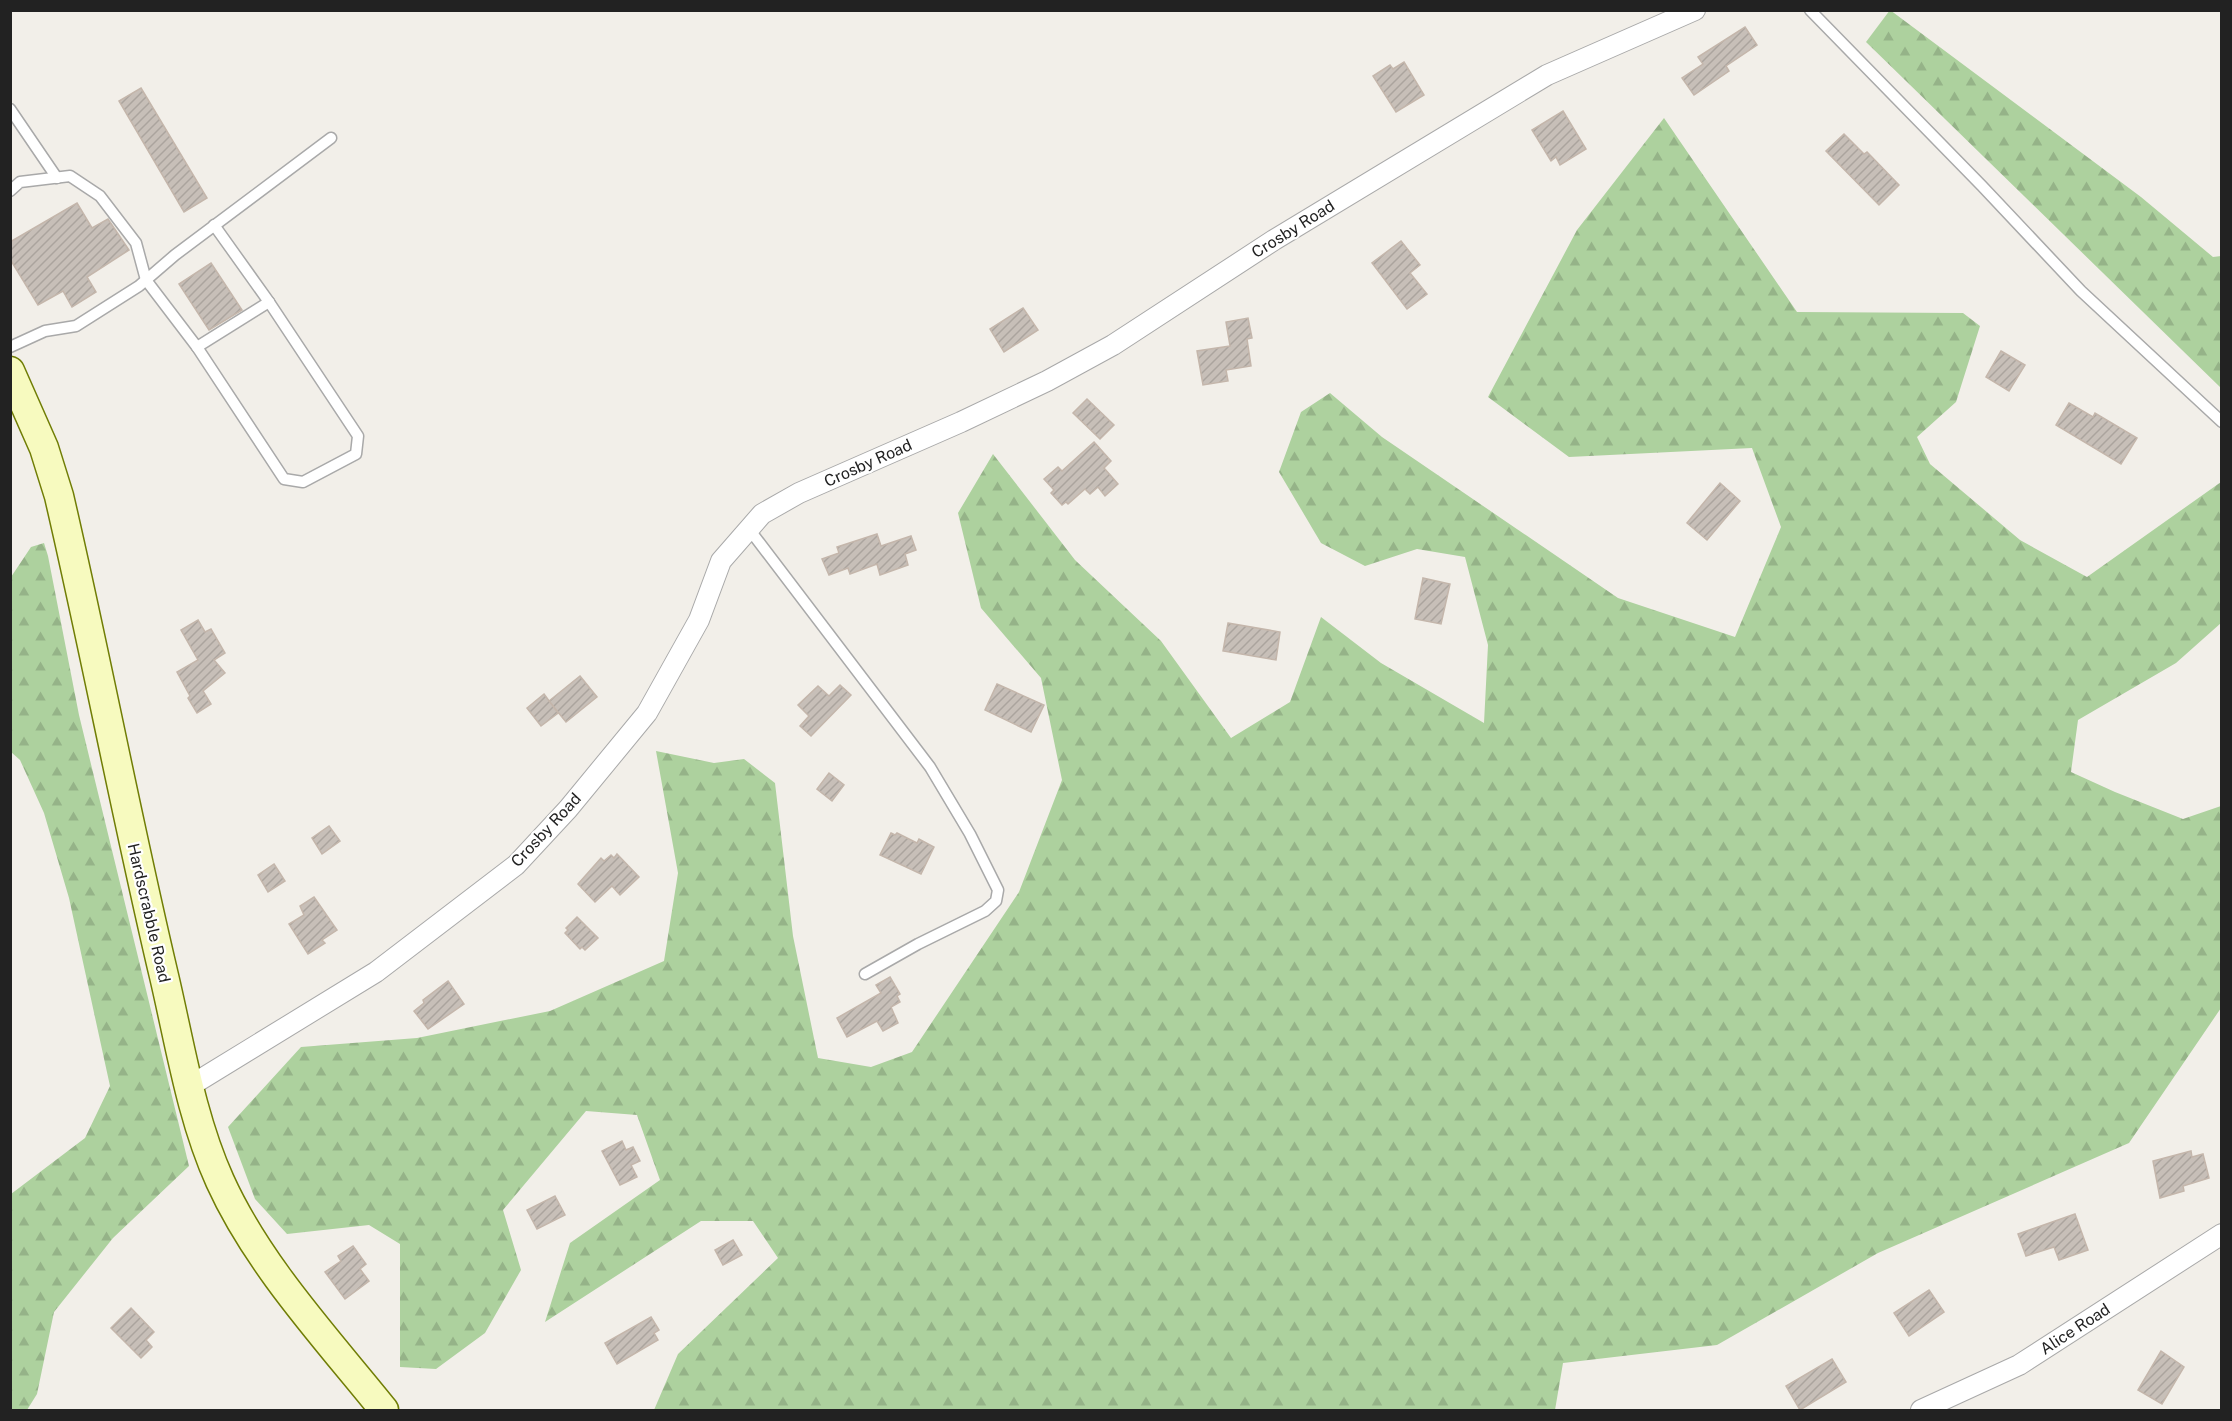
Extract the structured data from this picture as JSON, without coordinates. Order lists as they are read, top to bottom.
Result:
{
  "streets": {
    "street": ["Crosby Road", "Hardscrabble Road", "Alice Road"]
  },
  "crossings": [
    ["Crosby Road", "Hardscrabble Road"]
  ]
}
